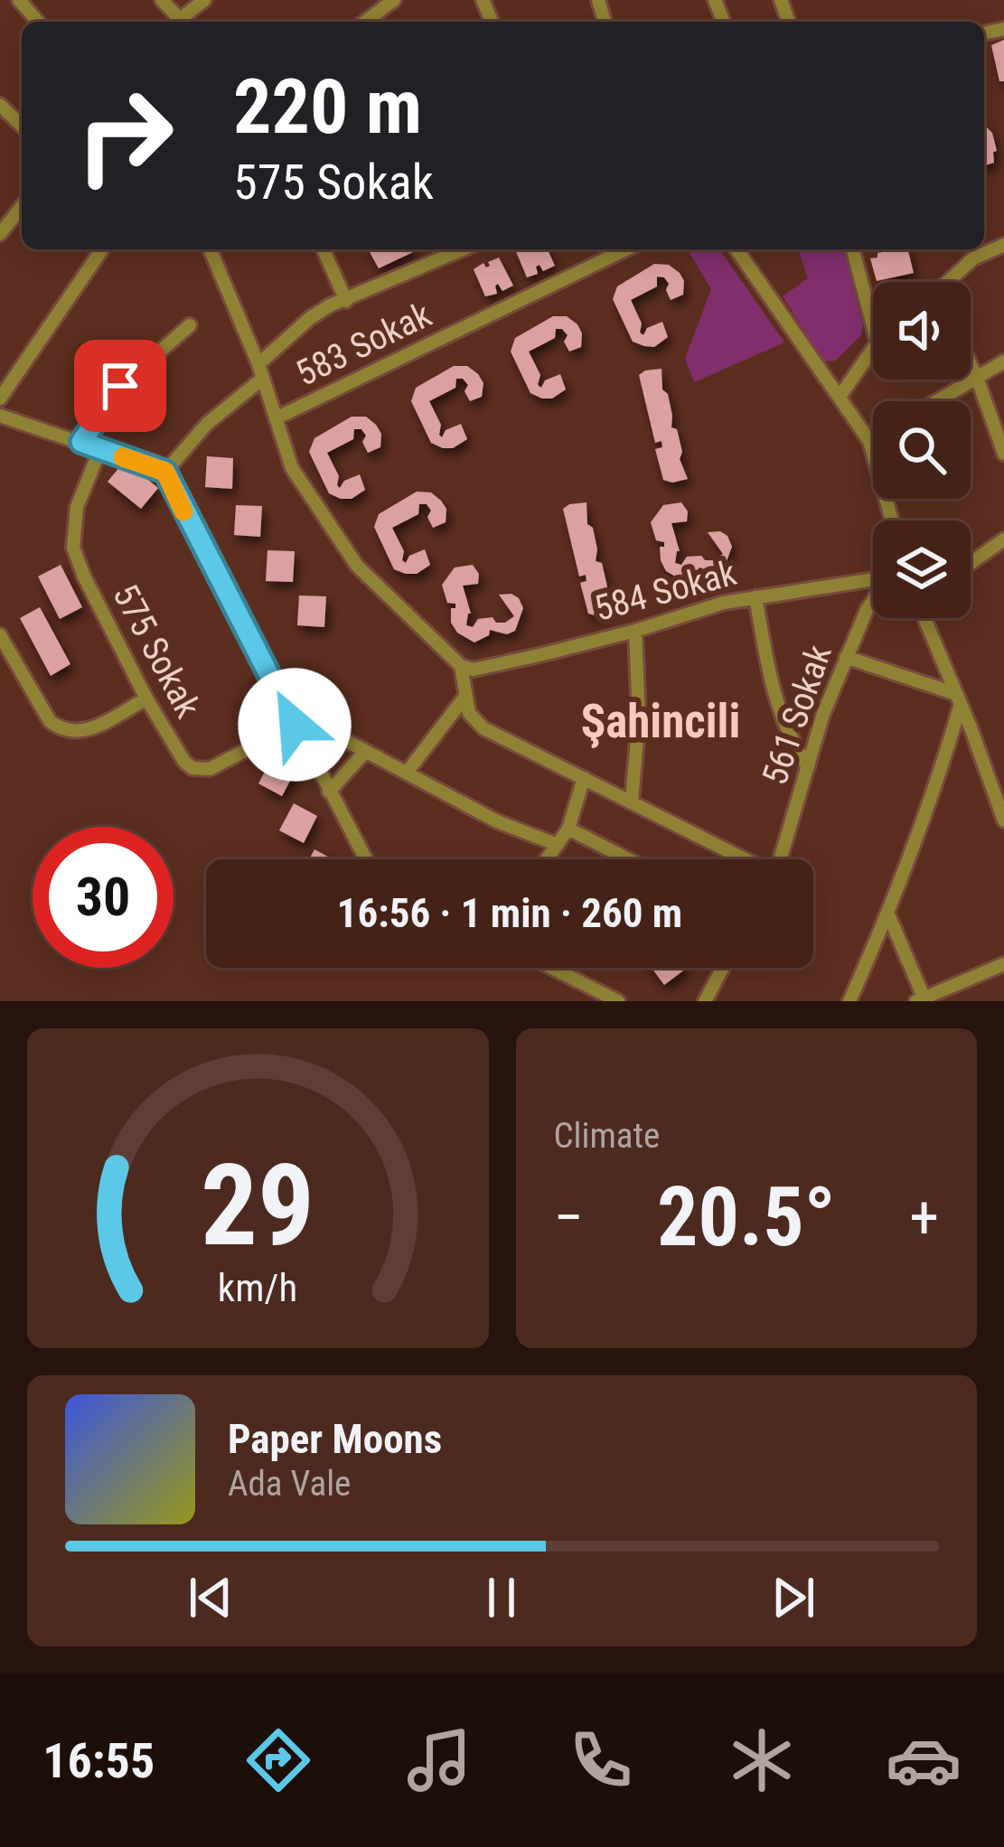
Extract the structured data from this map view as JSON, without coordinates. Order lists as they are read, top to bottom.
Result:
{
  "streets": {
    "street": [
      "583 Sokak",
      "584 Sokak",
      "575 Sokak",
      "561 Sokak"
    ]
  },
  "crossings": [
    ["583 Sokak", "584 Sokak"]
  ],
  "districts": ["Şahincili"],
  "page": {
    "turn": ["220 m", "575 Sokak"],
    "limit": "30",
    "trip": "16:56 · 1 min · 260 m",
    "tile": "Climate",
    "heat": ["−", "20.5°", "+"],
    "song": ["Paper Moons", "Ada Vale"],
    "tabs": "16:55",
    "gauge": ["29", "km/h"]
  }
}
